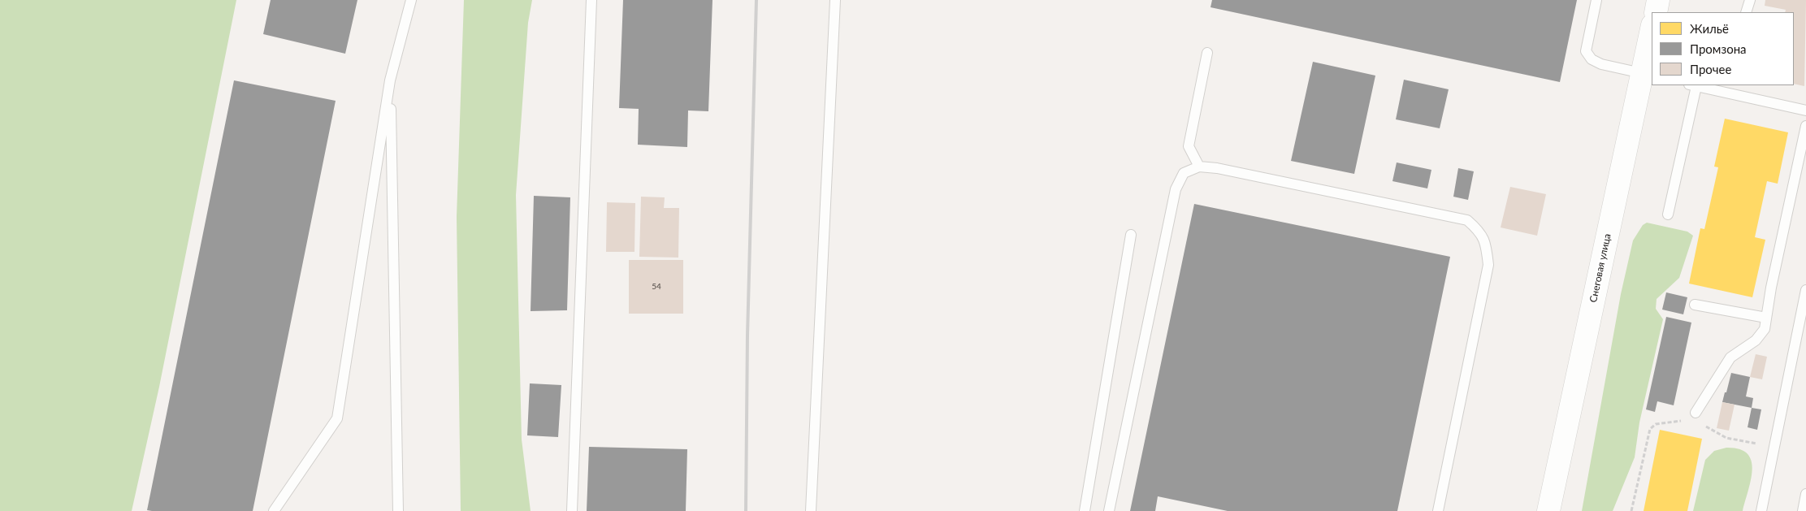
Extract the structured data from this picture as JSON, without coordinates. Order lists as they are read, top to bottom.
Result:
{
  "streets": {
    "main road": ["Снеговая улица"]
  },
  "house_numbers": ["54"],
  "legend": ["Жильё", "Промзона", "Прочее"]
}
